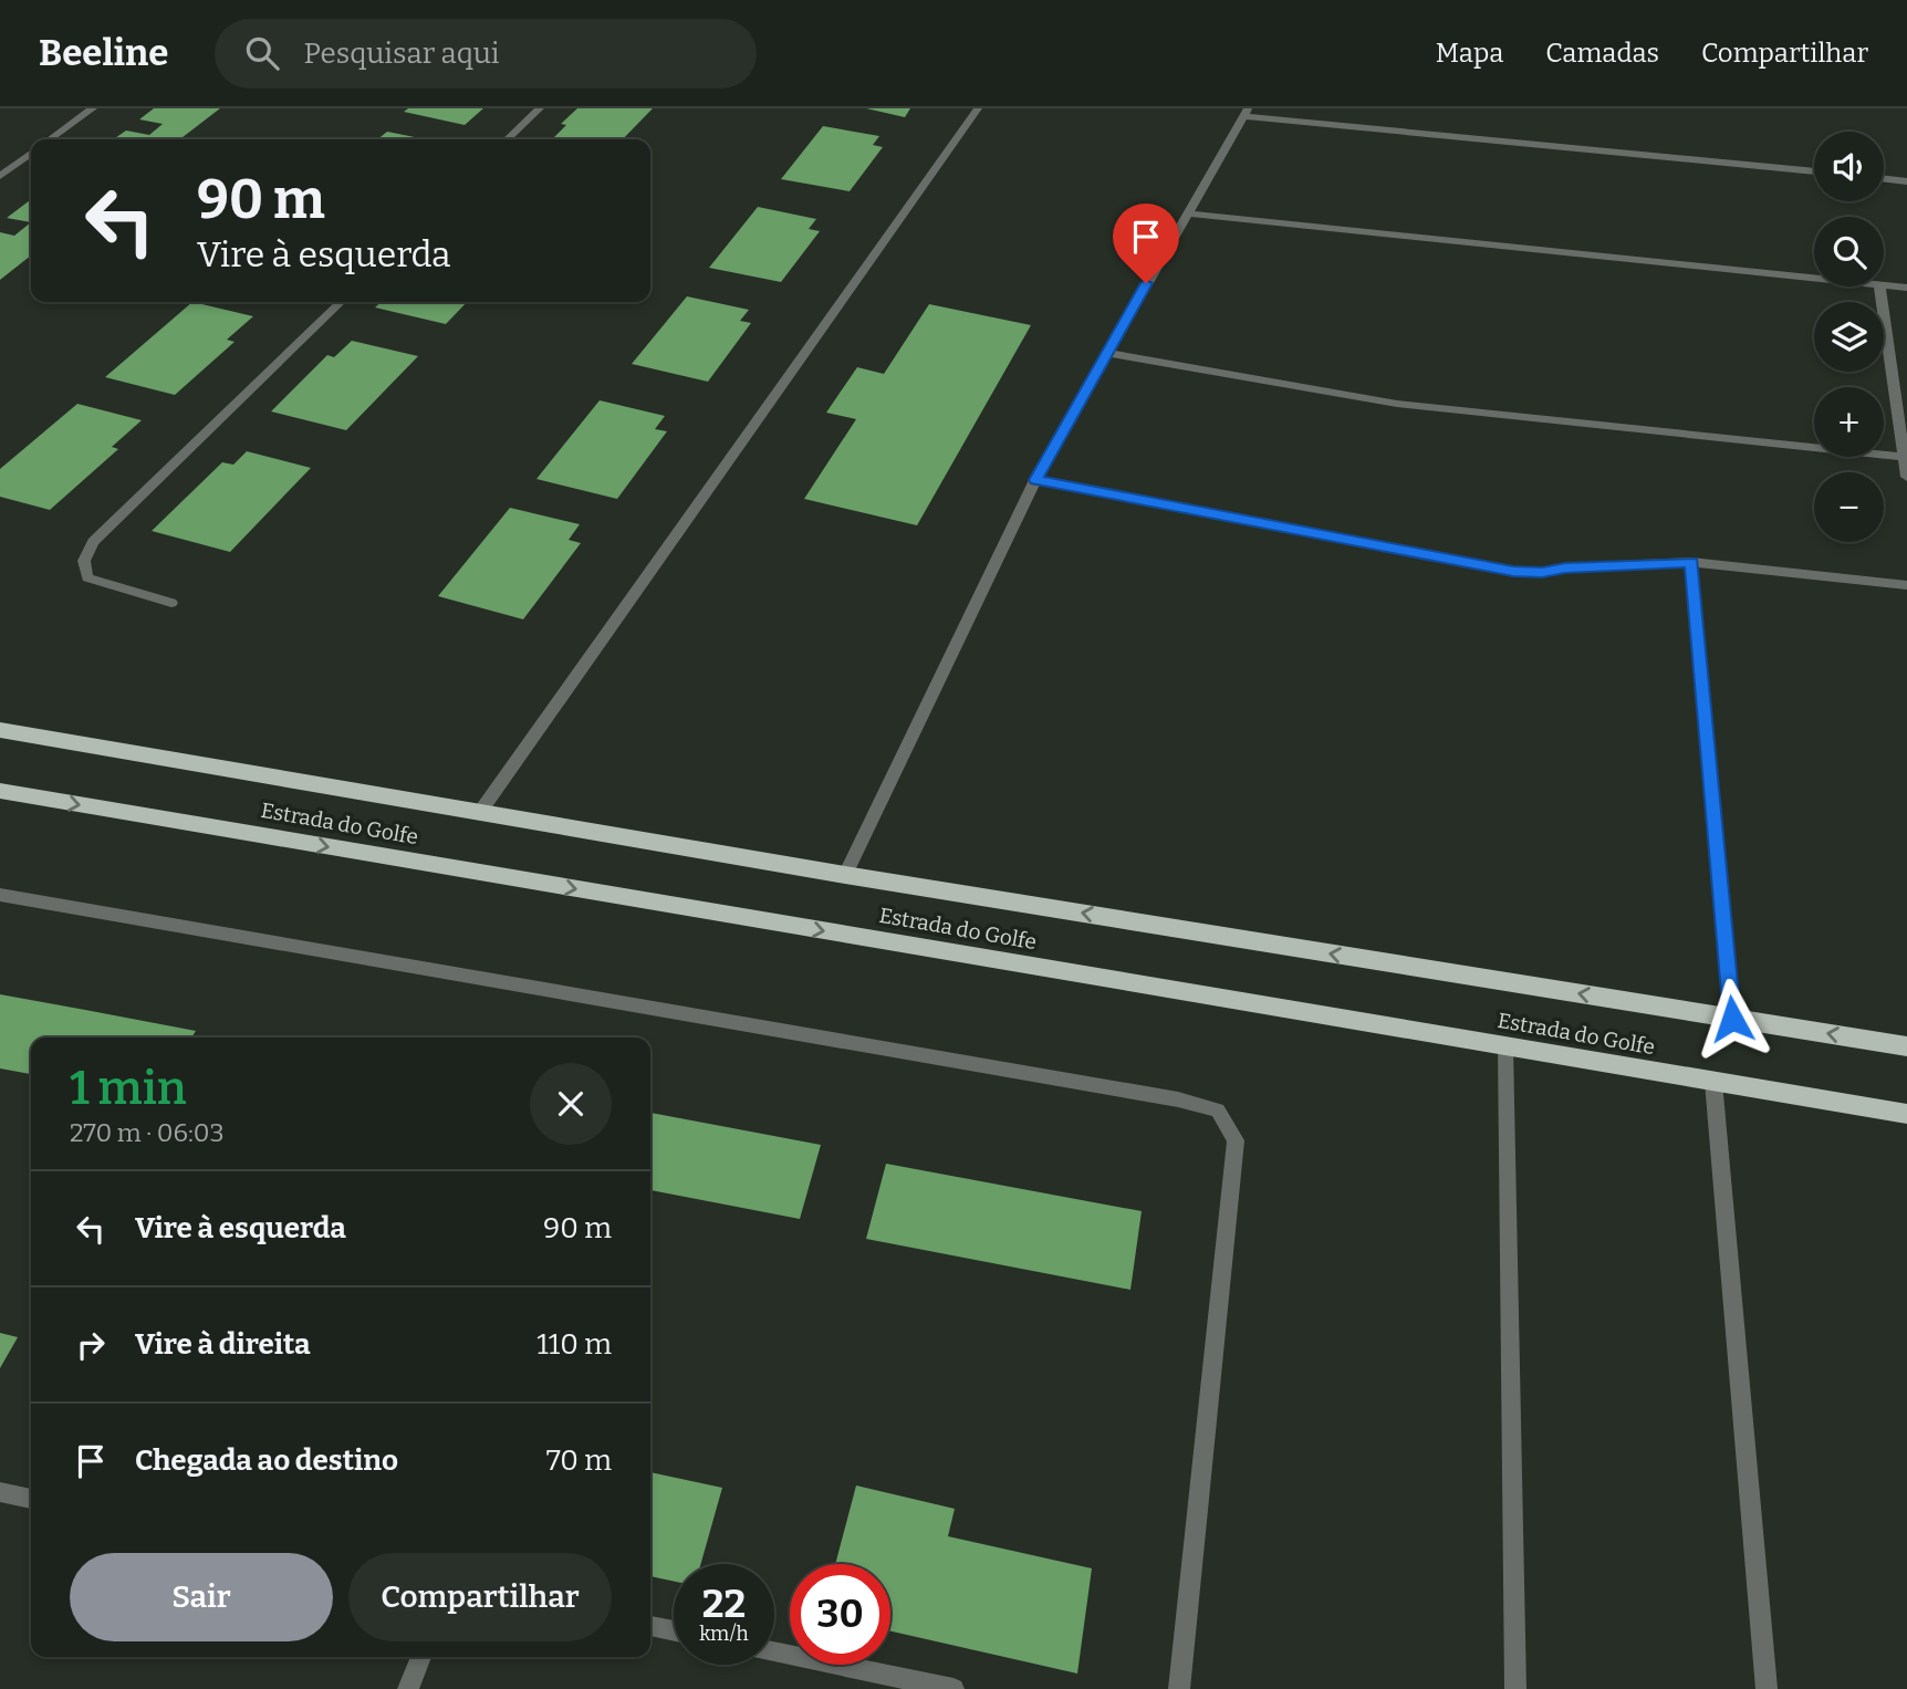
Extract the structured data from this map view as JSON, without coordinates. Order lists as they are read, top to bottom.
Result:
{
  "streets": {
    "highway": ["Estrada do Golfe"]
  },
  "page": {
    "header": "Beeline",
    "search": "Pesquisar aqui",
    "nav": ["Mapa", "Camadas", "Compartilhar"],
    "map_buttons": ["+", "−"],
    "turn": ["90 m", "Vire à esquerda"],
    "heading": ["1 min", "270 m · 06:03"],
    "list": [
      {
        "name": "Vire à esquerda",
        "value": "90 m"
      },
      {
        "name": "Vire à direita",
        "value": "110 m"
      },
      {
        "name": "Chegada ao destino",
        "value": "70 m"
      }
    ],
    "buttons": ["Sair", "Compartilhar"],
    "speed": "22 km/h",
    "limit": "30"
  }
}
